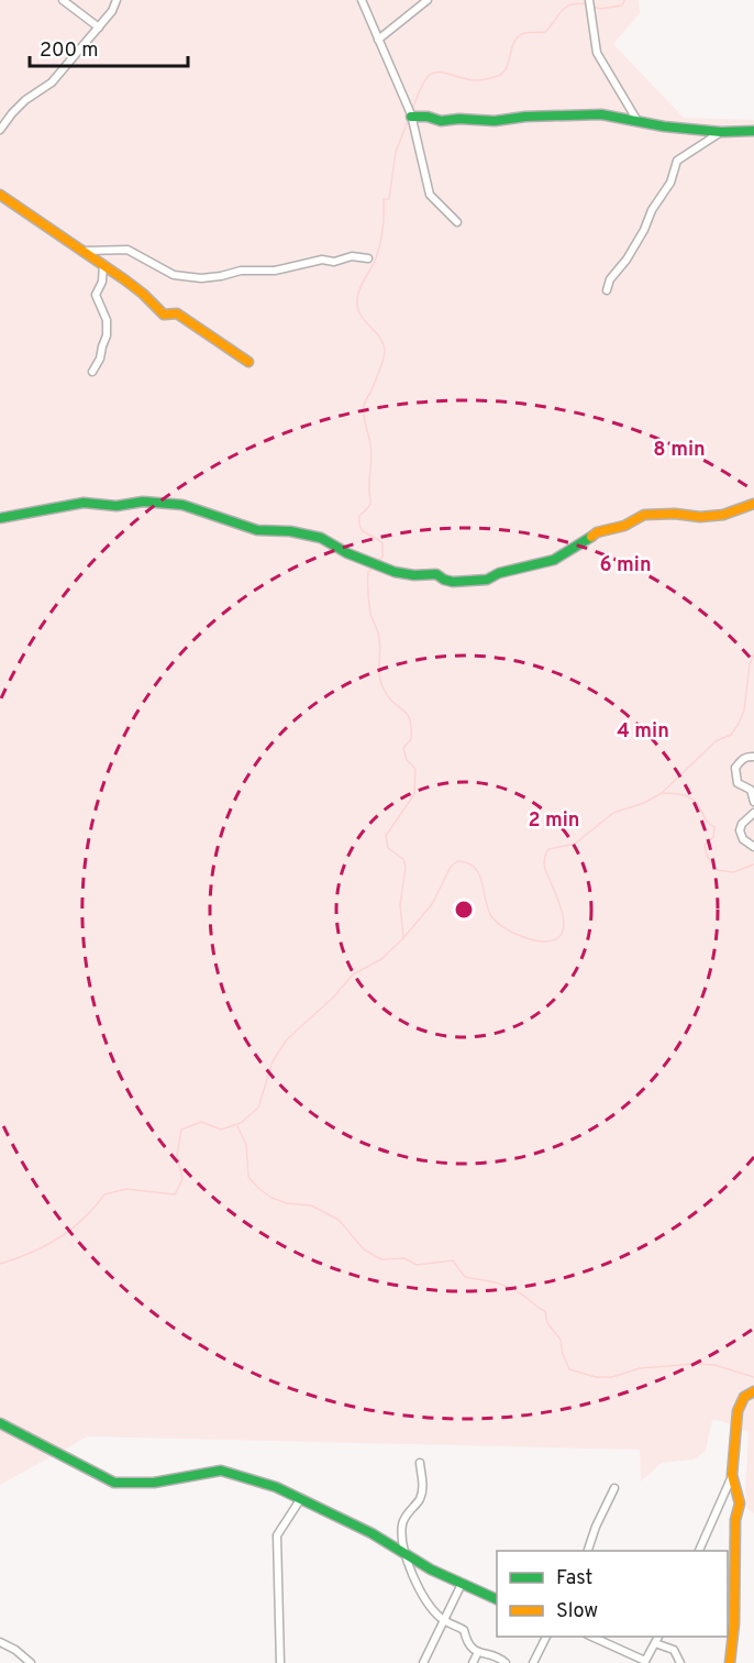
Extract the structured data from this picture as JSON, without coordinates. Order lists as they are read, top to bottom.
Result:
{
  "legend": ["Fast", "Slow"],
  "scale_bar": "200 m",
  "rings": [
    "8 min",
    "6 min",
    "4 min",
    "2 min"
  ]
}
